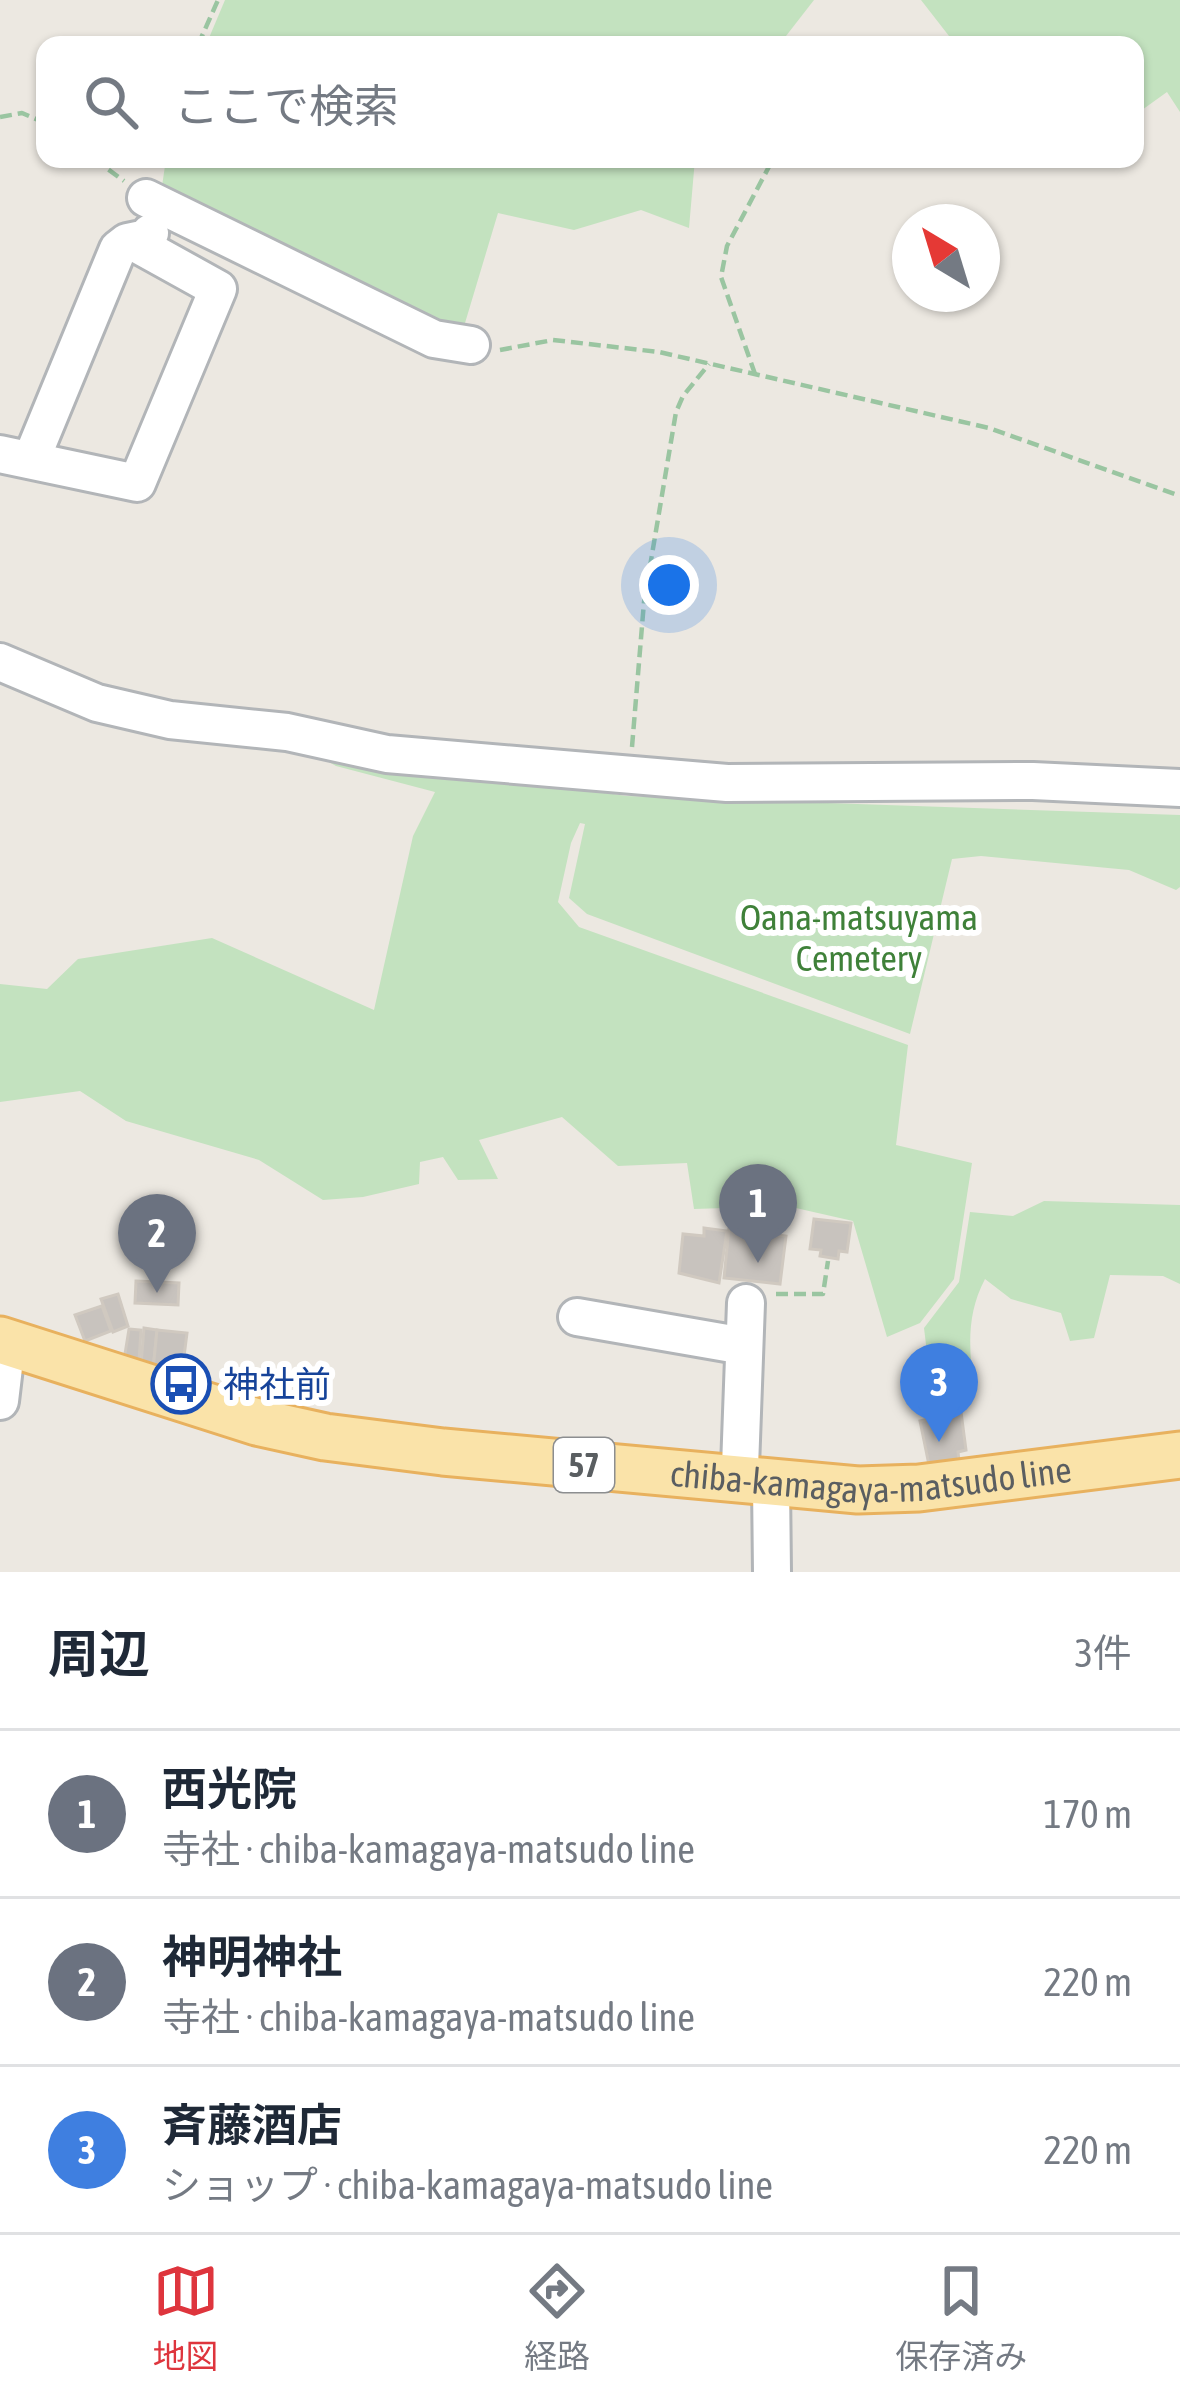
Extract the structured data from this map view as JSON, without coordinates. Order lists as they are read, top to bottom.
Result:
{
  "streets": {
    "main road": ["57", "chiba-kamagaya-matsudo line"]
  },
  "parks": ["Oana-matsuyama Cemetery"],
  "places": {
    "bus stop": ["神社前"]
  },
  "north": "top left",
  "page": {
    "search": "ここで検索",
    "pins": ["1", "2", "3"],
    "heading": ["周辺", "3件"],
    "list": [
      {
        "mark": "1",
        "name": "西光院",
        "note": "寺社 · chiba-kamagaya-matsudo line",
        "value": "170 m"
      },
      {
        "mark": "2",
        "name": "神明神社",
        "note": "寺社 · chiba-kamagaya-matsudo line",
        "value": "220 m"
      },
      {
        "mark": "3",
        "name": "斉藤酒店",
        "note": "ショップ · chiba-kamagaya-matsudo line",
        "value": "220 m"
      }
    ],
    "nav": ["地図", "経路", "保存済み"]
  }
}
